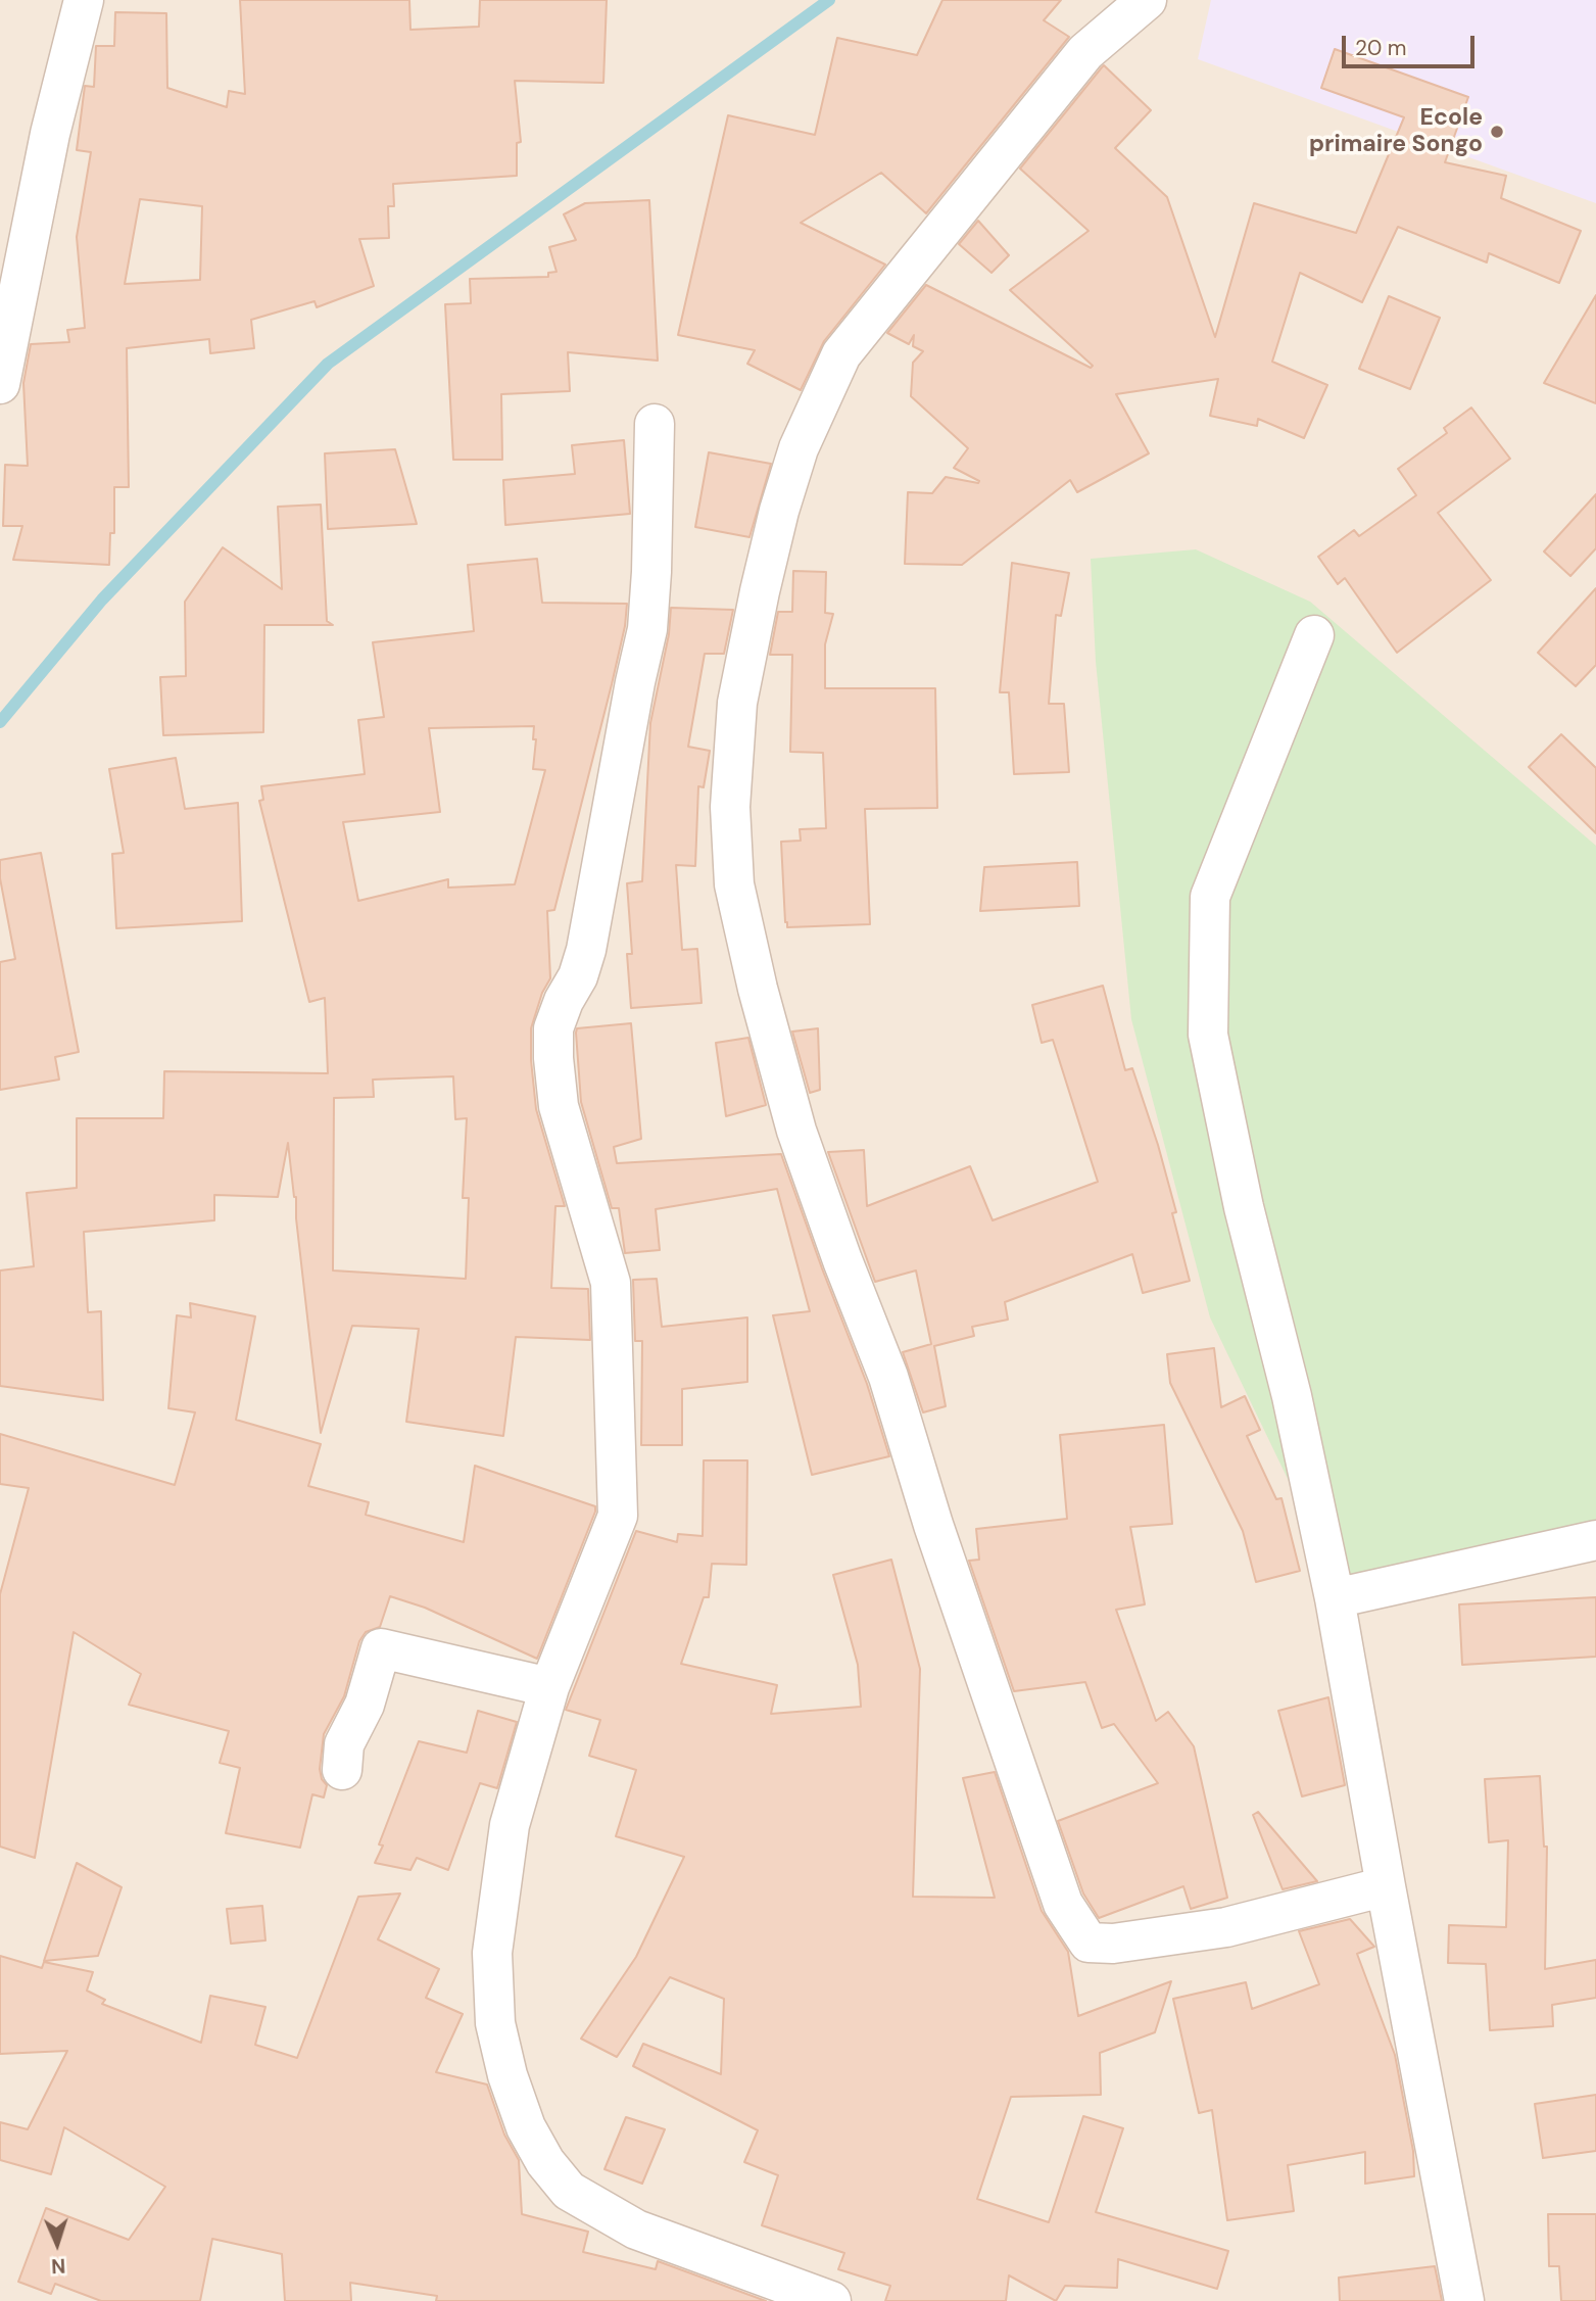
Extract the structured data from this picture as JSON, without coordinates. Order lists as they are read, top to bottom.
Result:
{
  "places": ["Ecole primaire Songo"],
  "scale_bar": "20 m",
  "north": "bottom"
}
